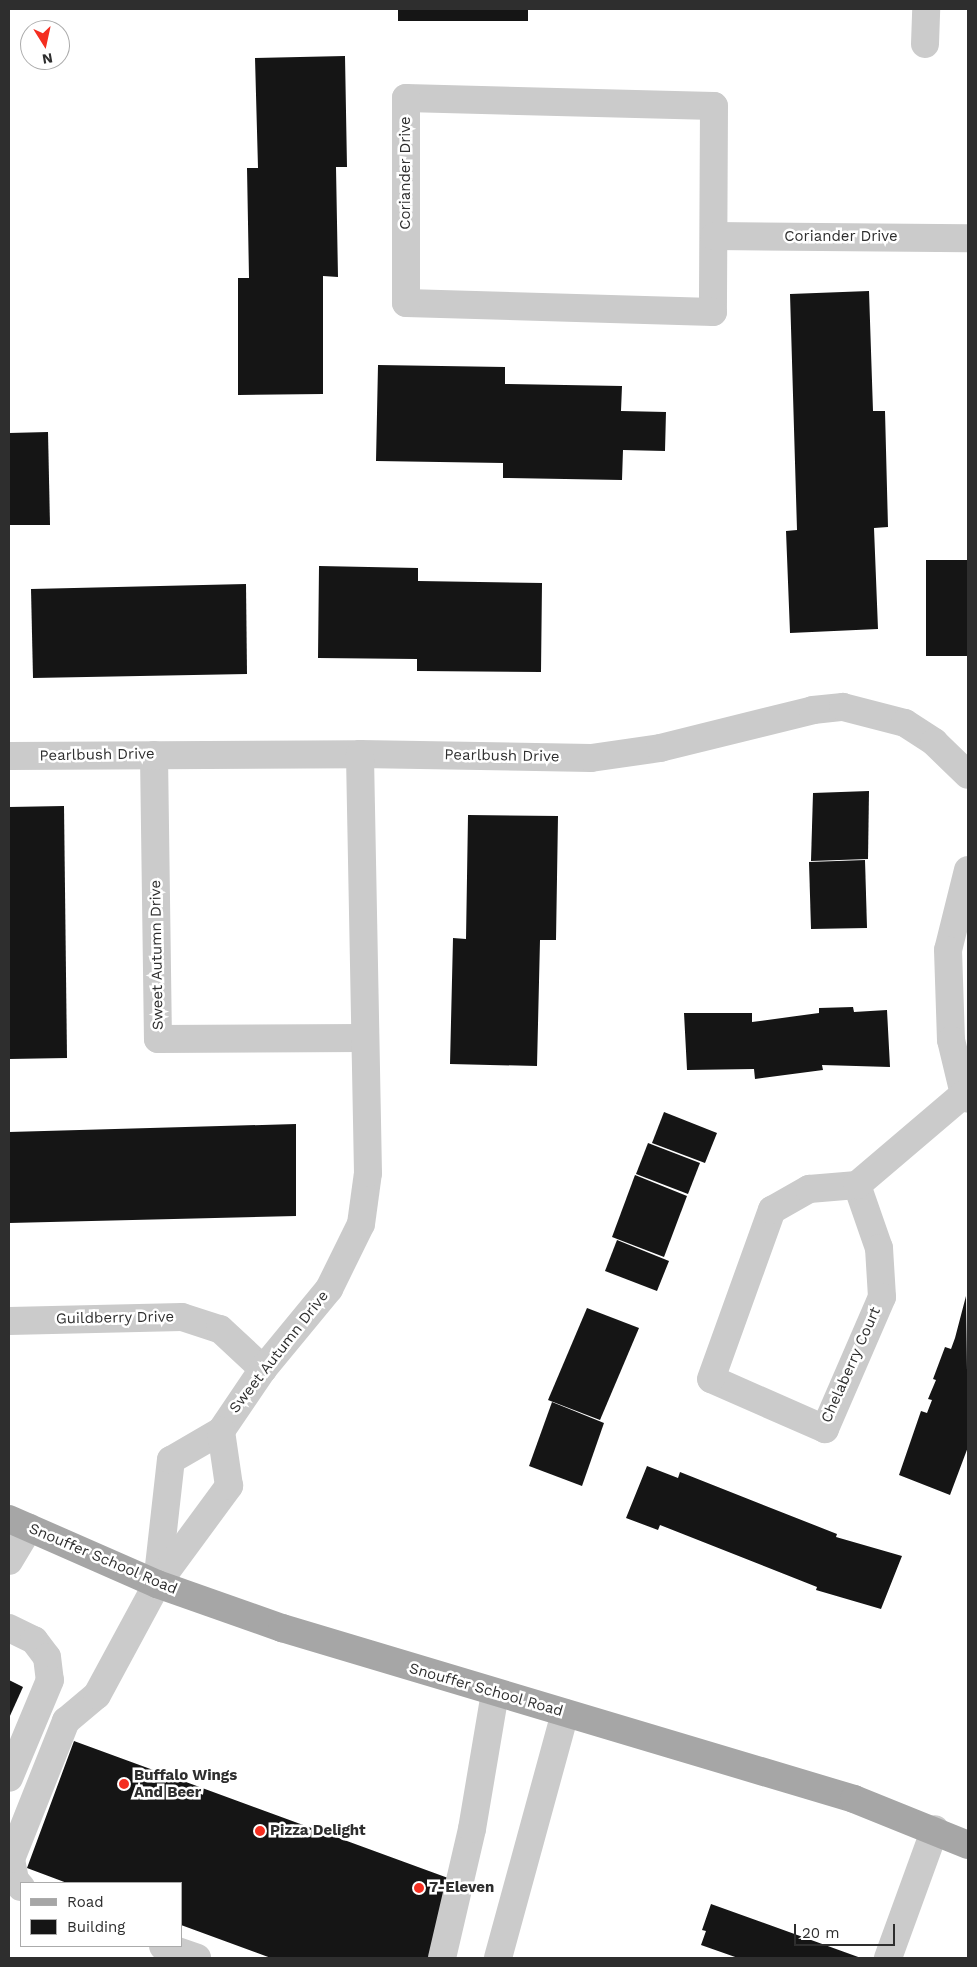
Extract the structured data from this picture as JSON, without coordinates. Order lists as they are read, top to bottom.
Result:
{
  "streets": {
    "main road": ["Snouffer School Road"],
    "street": [
      "Coriander Drive",
      "Pearlbush Drive",
      "Sweet Autumn Drive",
      "Guildberry Drive",
      "Chelaberry Court"
    ]
  },
  "crossings": [
    ["Pearlbush Drive", "Sweet Autumn Drive"],
    ["Sweet Autumn Drive", "Guildberry Drive"],
    ["Sweet Autumn Drive", "Snouffer School Road"]
  ],
  "places": ["Buffalo Wings And Beer", "Pizza Delight", "7-Eleven"],
  "legend": ["Road", "Building"],
  "scale_bar": "20 m",
  "north": "bottom"
}
